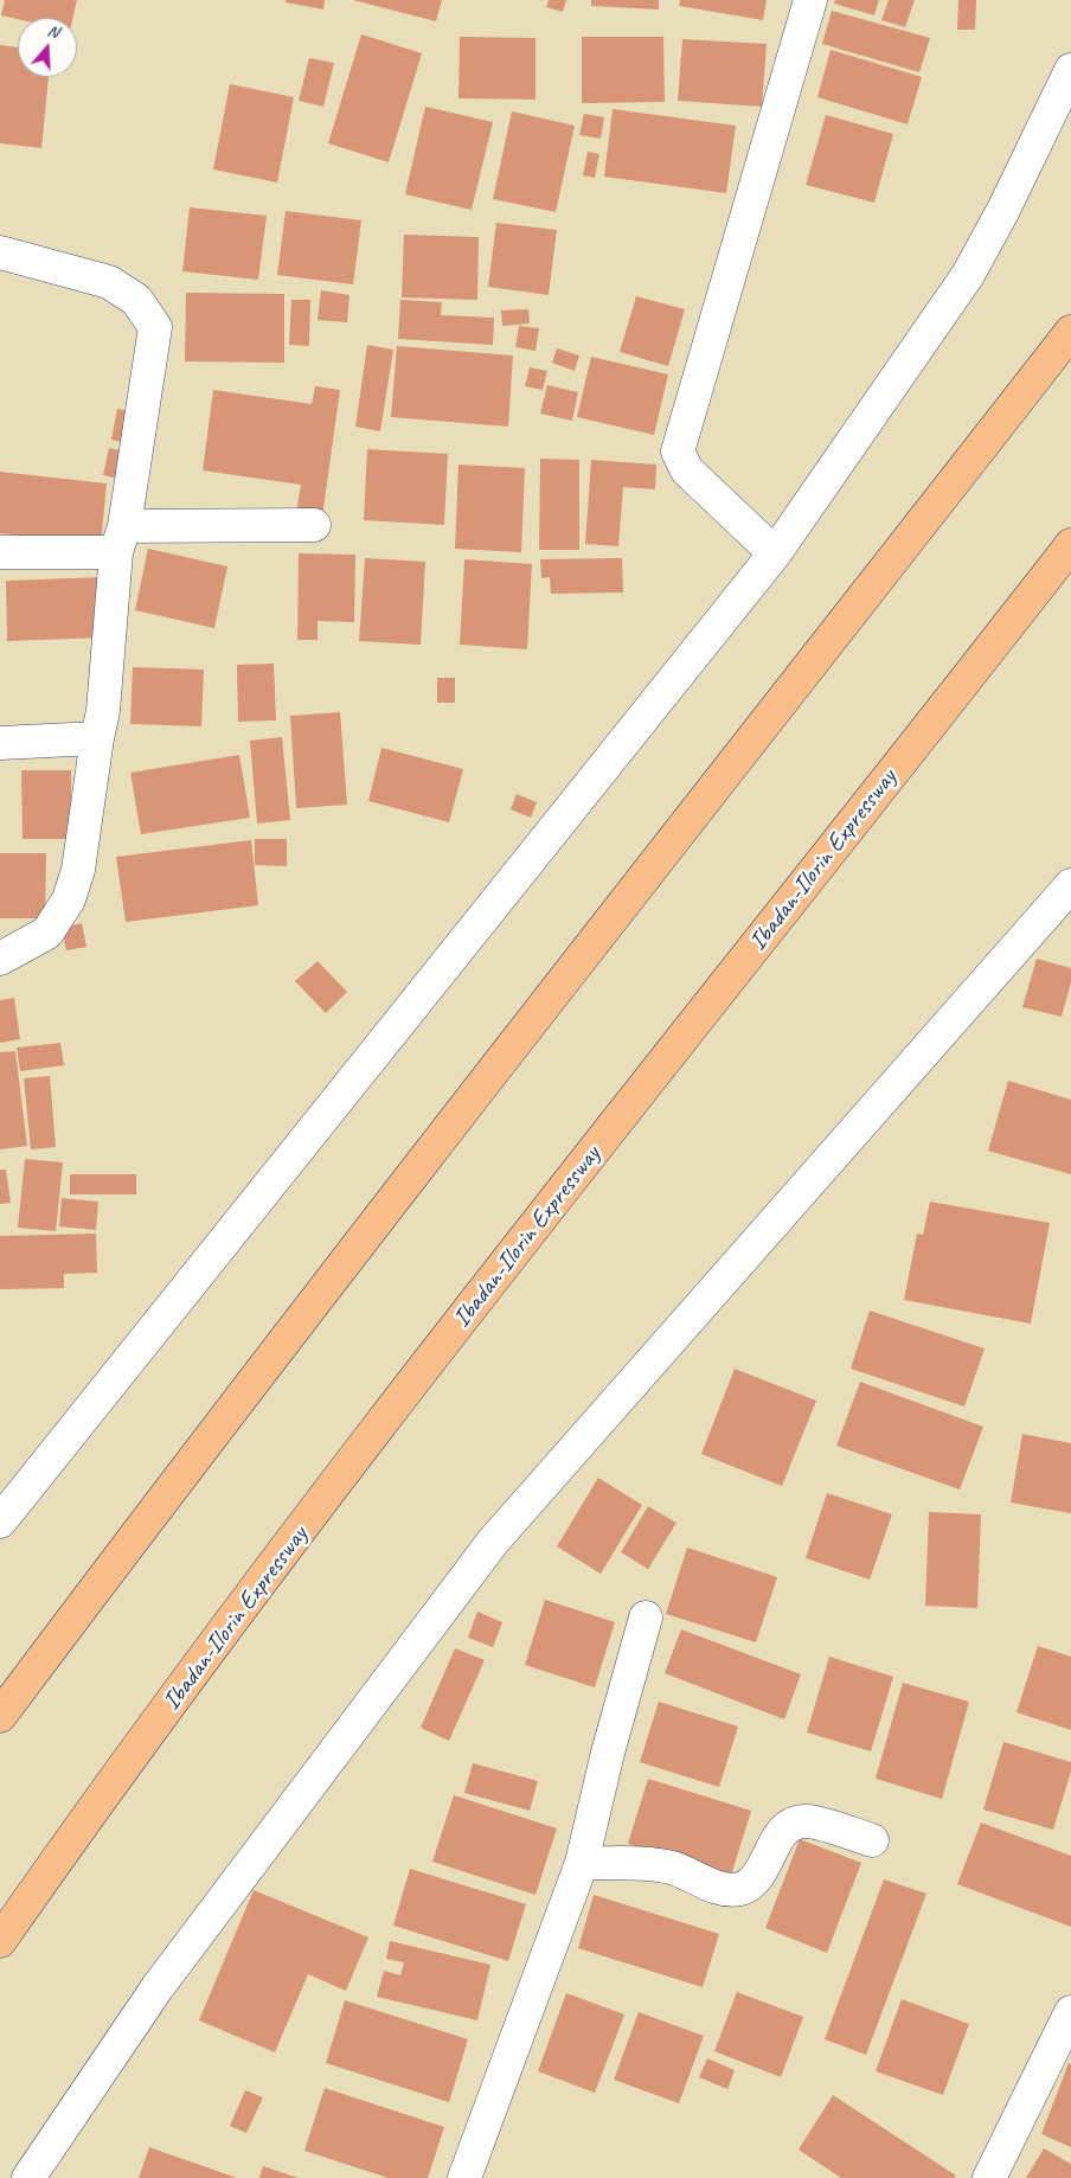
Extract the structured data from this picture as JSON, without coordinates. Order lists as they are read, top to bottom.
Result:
{
  "streets": {
    "highway": ["Ibadan-Ilorin Expressway"]
  },
  "north": "top"
}
